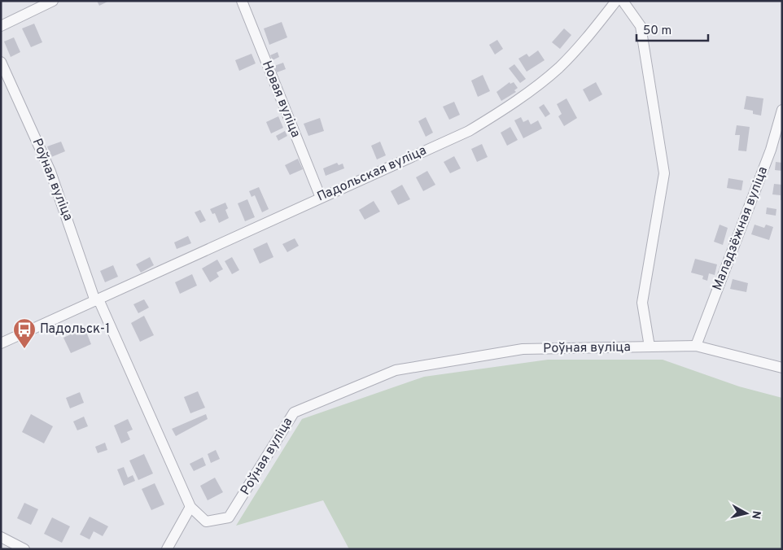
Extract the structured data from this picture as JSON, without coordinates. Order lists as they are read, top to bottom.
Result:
{
  "streets": {
    "street": [
      "Новая вуліца",
      "Падольская вуліца",
      "Роўная вуліца",
      "Маладзёжная вуліца"
    ]
  },
  "crossings": [
    ["Новая вуліца", "Падольская вуліца"],
    ["Падольская вуліца", "Роўная вуліца"]
  ],
  "places": {
    "bus stop": ["Падольск-1"]
  },
  "scale_bar": "50 m",
  "north": "right"
}
